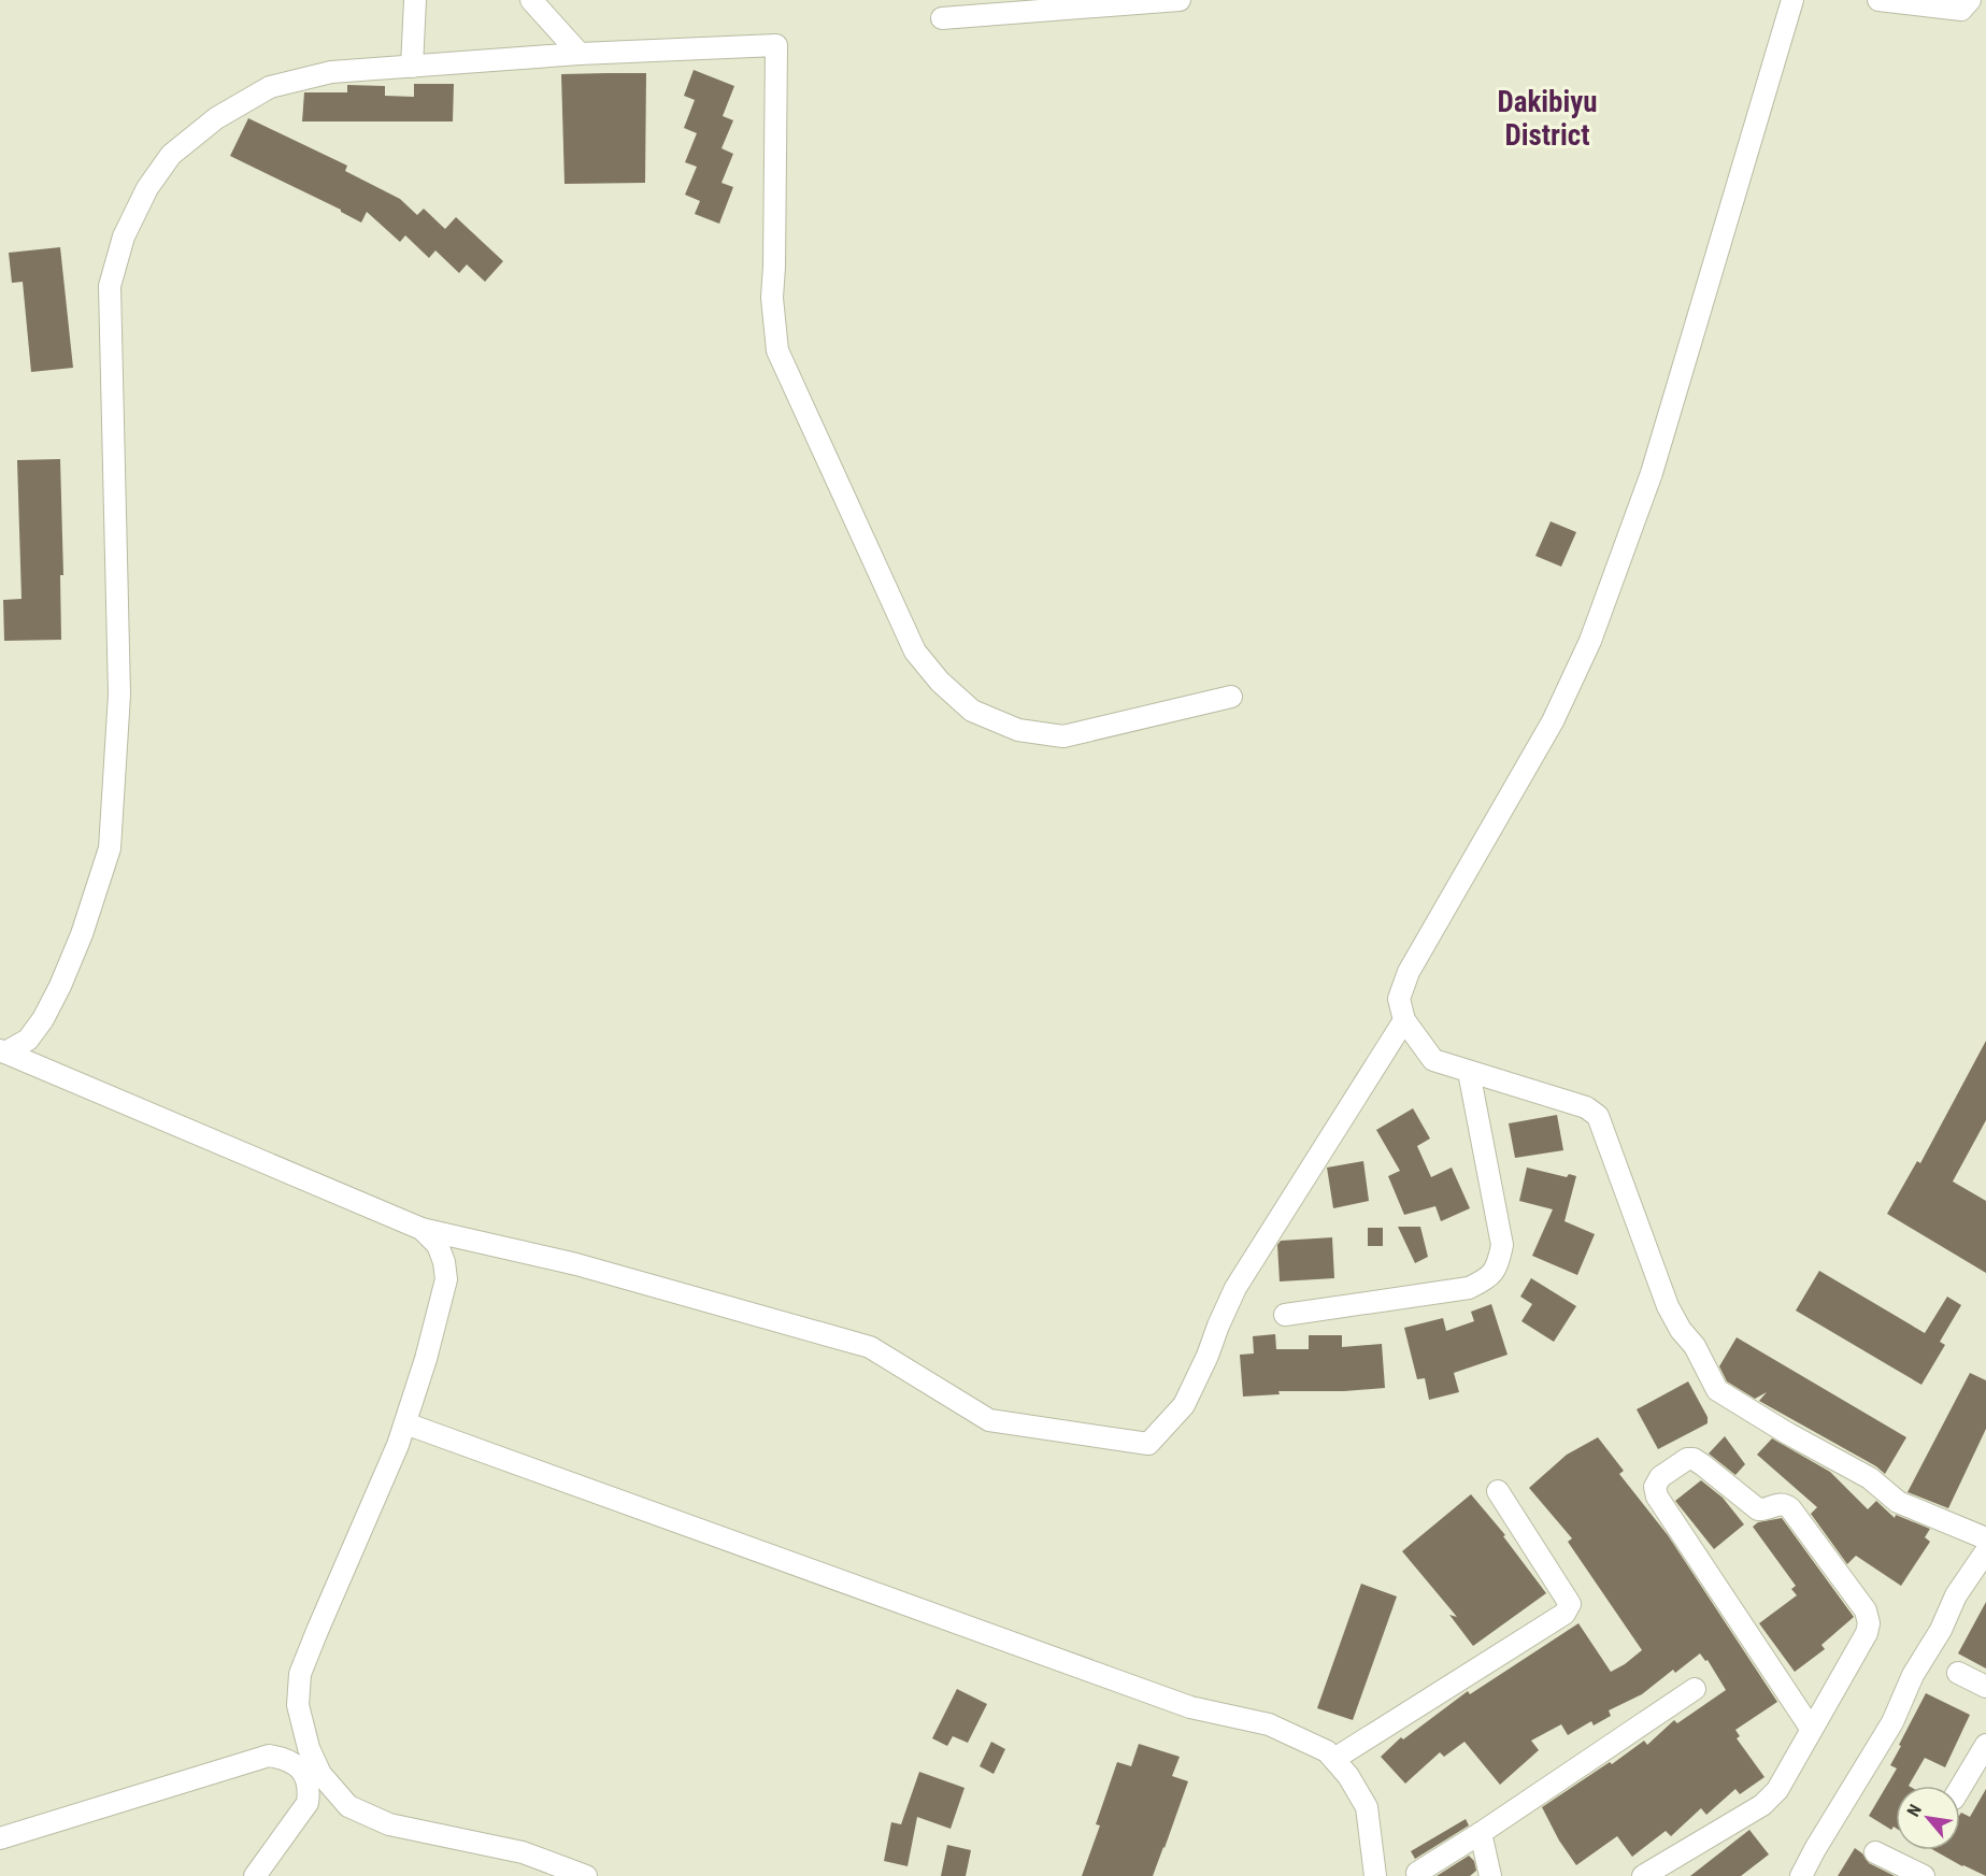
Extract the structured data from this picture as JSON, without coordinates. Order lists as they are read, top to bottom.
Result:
{
  "districts": ["Dakibiyu District"],
  "north": "top left"
}
